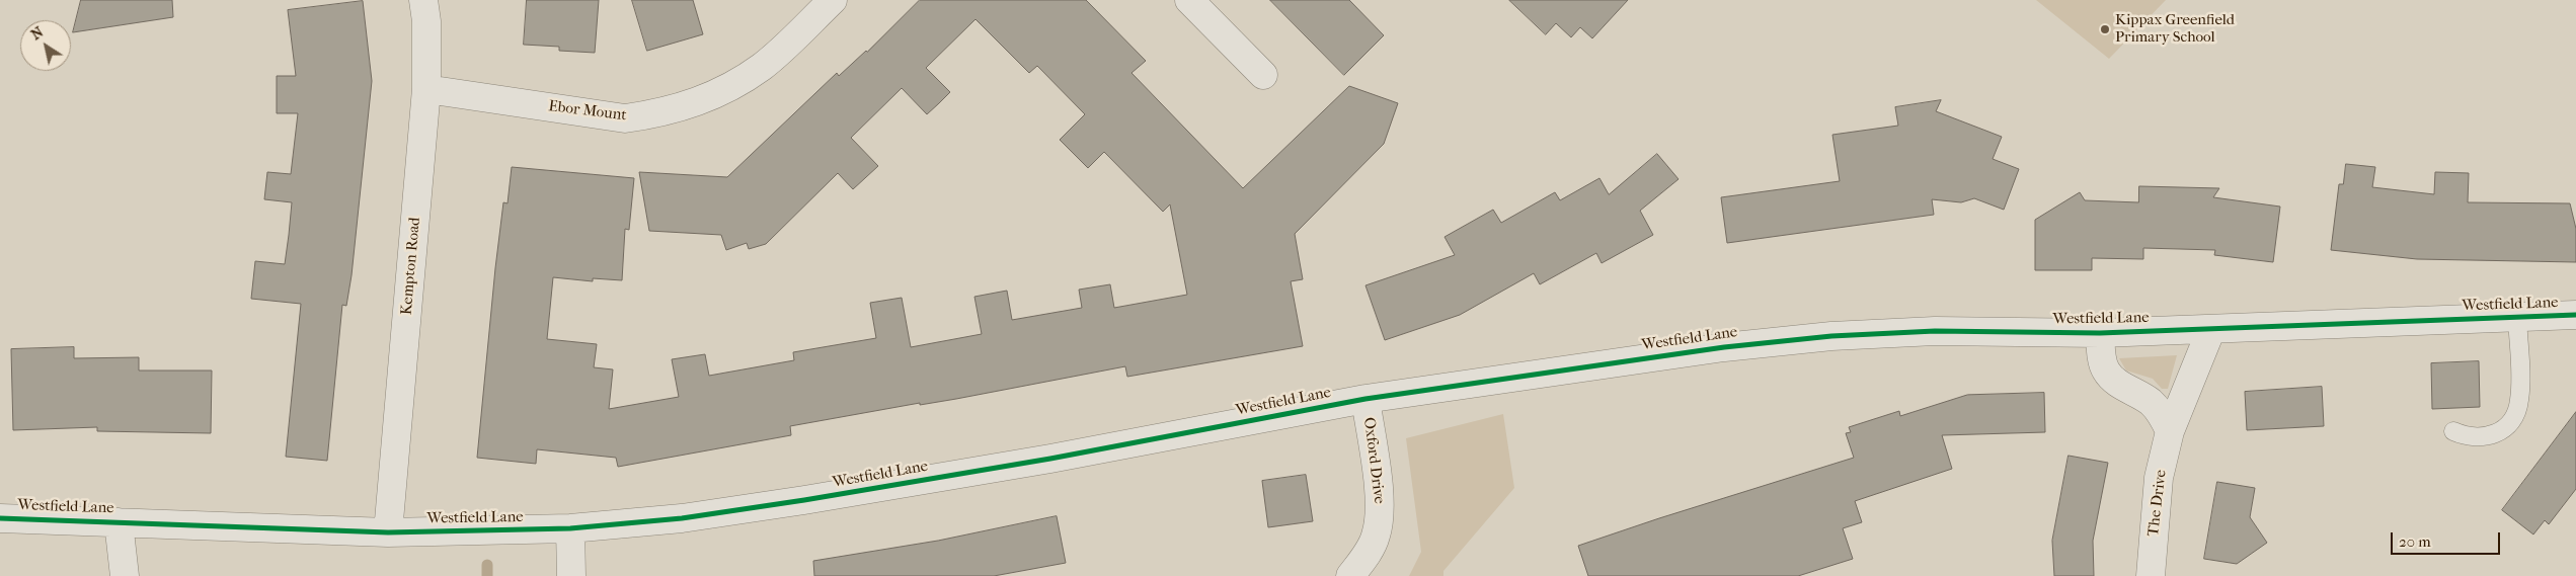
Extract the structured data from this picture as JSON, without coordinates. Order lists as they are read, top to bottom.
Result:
{
  "streets": {
    "street": [
      "Ebor Mount",
      "Kempton Road",
      "Westfield Lane",
      "Oxford Drive",
      "The Drive"
    ]
  },
  "crossings": [
    ["Ebor Mount", "Kempton Road"],
    ["Kempton Road", "Westfield Lane"],
    ["Westfield Lane", "Oxford Drive"],
    ["Westfield Lane", "The Drive"]
  ],
  "places": ["Kippax Greenfield Primary School"],
  "scale_bar": "20 m",
  "north": "top left"
}
